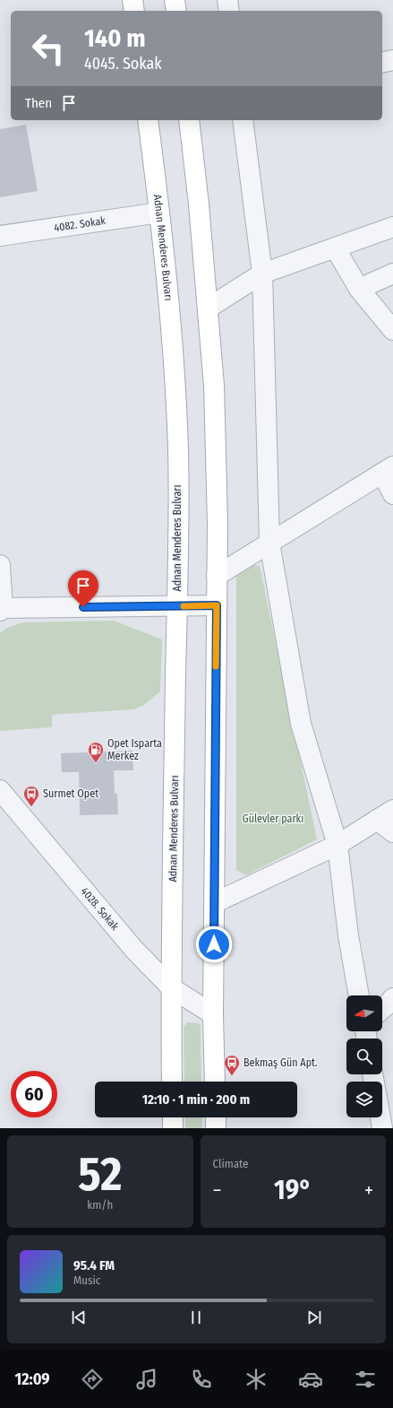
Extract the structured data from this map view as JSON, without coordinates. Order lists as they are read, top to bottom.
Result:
{
  "streets": {
    "main road": ["Adnan Menderes Bulvarı"],
    "street": ["4082. Sokak", "4028. Sokak"]
  },
  "crossings": [
    ["4082. Sokak", "Adnan Menderes Bulvarı"],
    ["Adnan Menderes Bulvarı", "4028. Sokak"]
  ],
  "parks": ["Gülevler parkı"],
  "places": {
    "fuel station": ["Opet Isparta Merkez"],
    "bus stop": ["Surmet Opet", "Bekmaş Gün Apt."]
  },
  "north": "left",
  "page": {
    "turn": ["140 m", "4045. Sokak"],
    "then": "Then",
    "limit": "60",
    "trip": "12:10 · 1 min · 200 m",
    "tile": [
      ["52", "km/h"],
      "Climate"
    ],
    "heat": ["−", "19°", "+"],
    "song": ["95.4 FM", "Music"],
    "tabs": "12:09"
  }
}
